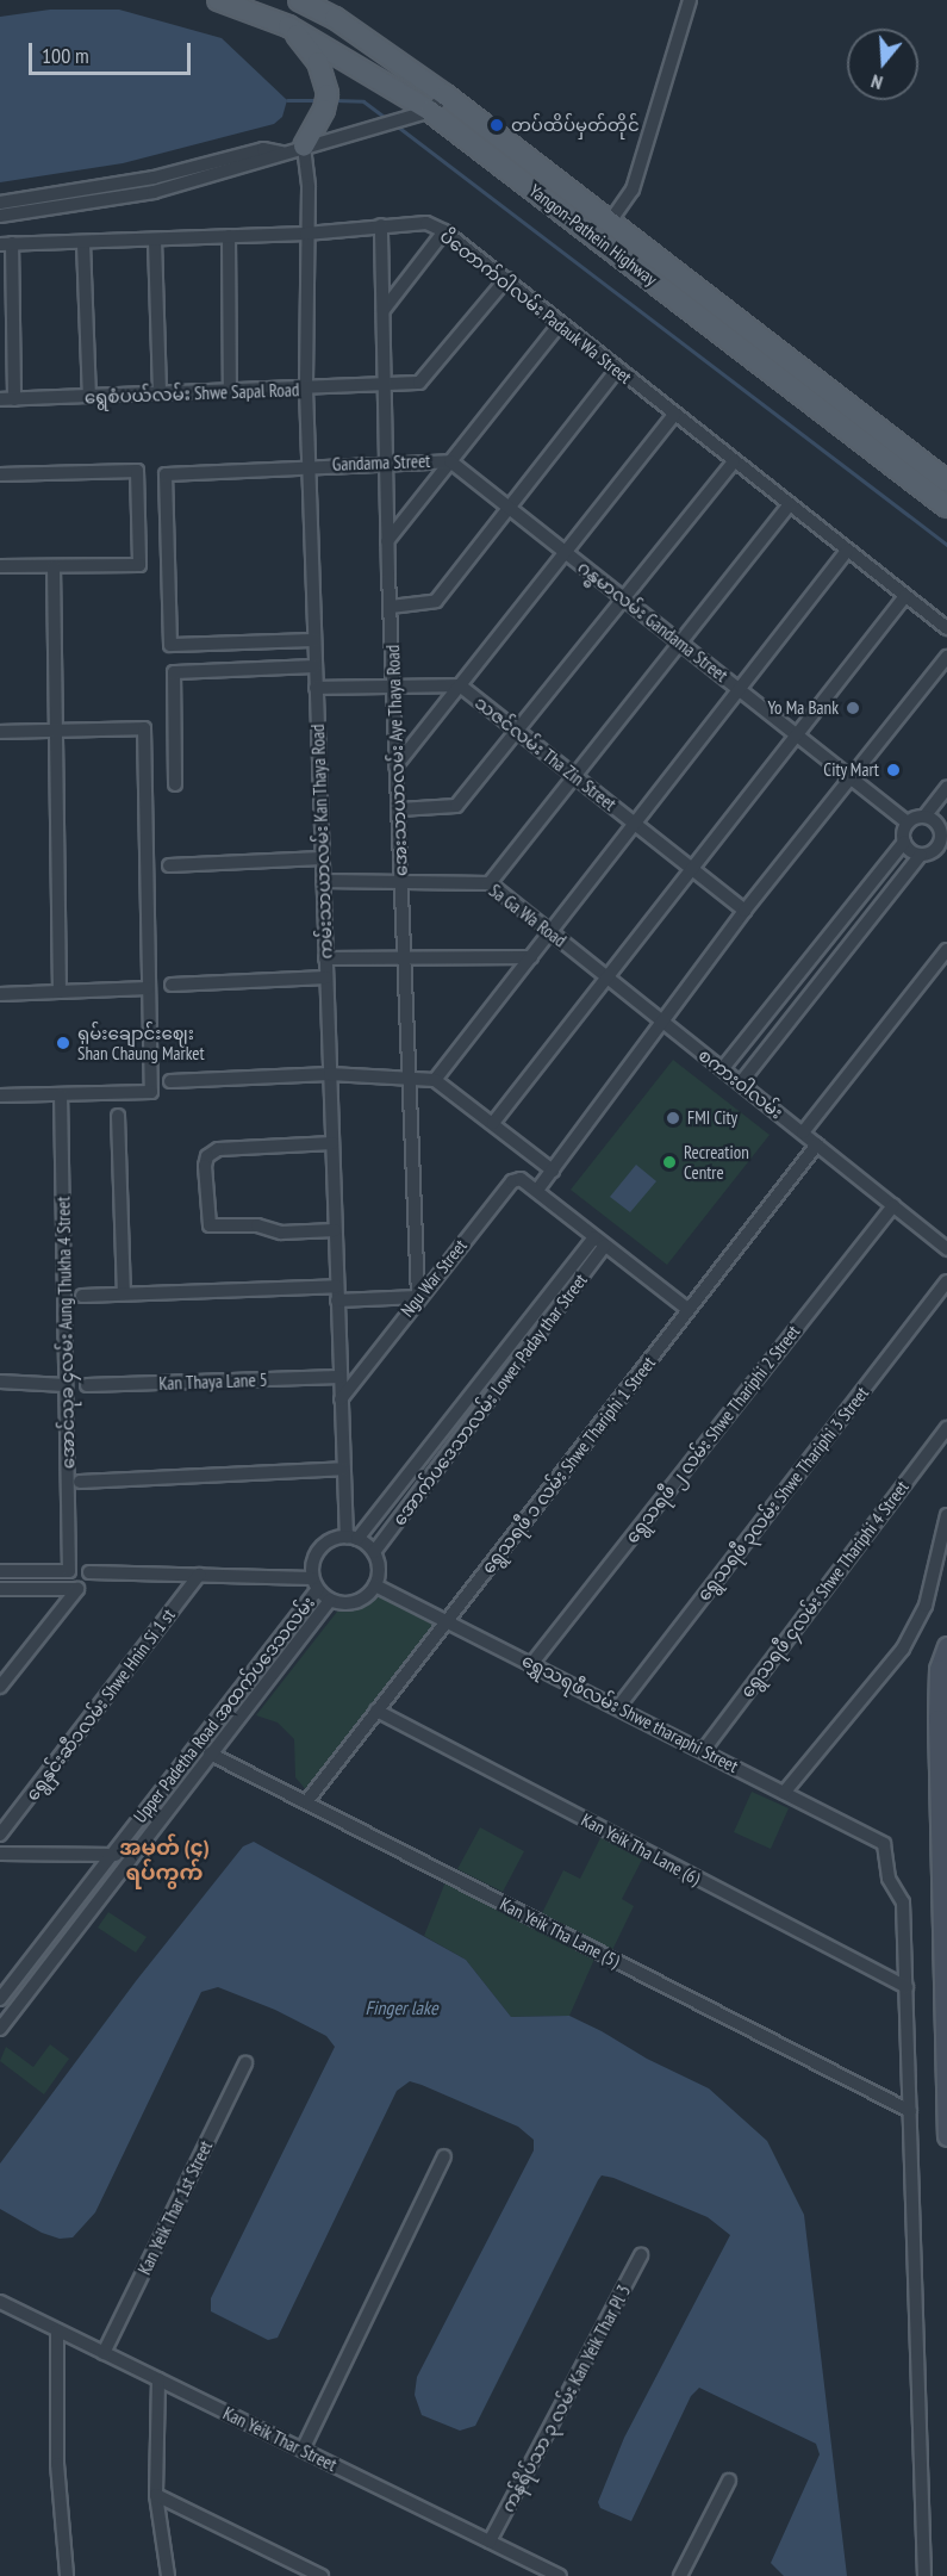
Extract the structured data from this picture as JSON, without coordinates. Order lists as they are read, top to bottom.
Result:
{
  "streets": {
    "main road": ["Yangon-Pathein Highway"],
    "street": [
      "ပိတောက်ဝါလမ်း Padauk Wa Street",
      "ရွေစံပယ်လမ်း Shwe Sapal Road",
      "Gandama Street",
      "ဂန္ဓမာလမ်း Gandama Street",
      "သဇင်လမ်း Tha Zin Street",
      "အေးသာယာလမ်း Aye Thaya Road",
      "ကမ်းသာယာလမ်း Kan Thaya Road",
      "Sa Ga Wa Road",
      "စကား၀ါလမ်း",
      "Ngu War Street",
      "အောင်သုခ ၄လမ်း Aung Thukha 4 Street",
      "Kan Thaya Lane 5",
      "အောက်ပဒေသာလမ်း Lower Paday thar Street",
      "ရွေသရဖီ ၂ လမ်း Shwe Thariphi 2 Street",
      "ရွေသရဖီ ၁ လမ်း Shwe Thariphi 1 Street",
      "ရွေသရဖီ ၃လမ်း Shwe Thariphi 3 Street",
      "ရွေသရဖီ ၄လမ်း Shwe Thariphi 4 Street",
      "ရွေနှင်းဆီ၁လမ်း Shwe Hnin Si 1 st",
      "Upper Padetha Road အထက်ပဒေသလမ်း",
      "ရွှေသရဖီလမ်း Shwe tharaphi Street",
      "Kan Yeik Tha Lane (6)",
      "Kan Yeik Tha Lane (5)",
      "Kan Yeik Thar 1st Street",
      "ကန်ရိပ်သာ ၃ လမ်း Kan Yeik Thar Pl 3",
      "Kan Yeik Thar Street"
    ]
  },
  "crossings": [
    ["ပိတောက်ဝါလမ်း Padauk Wa Street", "ရွေစံပယ်လမ်း Shwe Sapal Road"],
    ["ပိတောက်ဝါလမ်း Padauk Wa Street", "အေးသာယာလမ်း Aye Thaya Road"],
    ["ပိတောက်ဝါလမ်း Padauk Wa Street", "ကမ်းသာယာလမ်း Kan Thaya Road"],
    ["ရွေစံပယ်လမ်း Shwe Sapal Road", "အေးသာယာလမ်း Aye Thaya Road"],
    ["ရွေစံပယ်လမ်း Shwe Sapal Road", "ကမ်းသာယာလမ်း Kan Thaya Road"],
    ["Gandama Street", "ဂန္ဓမာလမ်း Gandama Street"],
    ["Gandama Street", "အေးသာယာလမ်း Aye Thaya Road"],
    ["Gandama Street", "ကမ်းသာယာလမ်း Kan Thaya Road"],
    ["သဇင်လမ်း Tha Zin Street", "အေးသာယာလမ်း Aye Thaya Road"],
    ["သဇင်လမ်း Tha Zin Street", "ကမ်းသာယာလမ်း Kan Thaya Road"],
    ["အေးသာယာလမ်း Aye Thaya Road", "Sa Ga Wa Road"],
    ["အေးသာယာလမ်း Aye Thaya Road", "Ngu War Street"],
    ["ကမ်းသာယာလမ်း Kan Thaya Road", "Sa Ga Wa Road"],
    ["ကမ်းသာယာလမ်း Kan Thaya Road", "Ngu War Street"],
    ["ကမ်းသာယာလမ်း Kan Thaya Road", "Kan Thaya Lane 5"],
    ["ကမ်းသာယာလမ်း Kan Thaya Road", "အောက်ပဒေသာလမ်း Lower Paday thar Street"],
    ["ကမ်းသာယာလမ်း Kan Thaya Road", "Upper Padetha Road အထက်ပဒေသလမ်း"],
    ["ကမ်းသာယာလမ်း Kan Thaya Road", "ရွှေသရဖီလမ်း Shwe tharaphi Street"],
    ["Sa Ga Wa Road", "စကား၀ါလမ်း"],
    ["စကား၀ါလမ်း", "ရွေသရဖီ ၂ လမ်း Shwe Thariphi 2 Street"],
    ["စကား၀ါလမ်း", "ရွေသရဖီ ၁ လမ်း Shwe Thariphi 1 Street"],
    ["အောက်ပဒေသာလမ်း Lower Paday thar Street", "Upper Padetha Road အထက်ပဒေသလမ်း"],
    ["အောက်ပဒေသာလမ်း Lower Paday thar Street", "ရွှေသရဖီလမ်း Shwe tharaphi Street"],
    ["ရွေသရဖီ ၂ လမ်း Shwe Thariphi 2 Street", "ရွှေသရဖီလမ်း Shwe tharaphi Street"],
    ["ရွေသရဖီ ၁ လမ်း Shwe Thariphi 1 Street", "ရွှေသရဖီလမ်း Shwe tharaphi Street"],
    ["ရွေသရဖီ ၁ လမ်း Shwe Thariphi 1 Street", "Kan Yeik Tha Lane (6)"],
    ["ရွေသရဖီ ၁ လမ်း Shwe Thariphi 1 Street", "Kan Yeik Tha Lane (5)"],
    ["ရွေသရဖီ ၃လမ်း Shwe Thariphi 3 Street", "ရွှေသရဖီလမ်း Shwe tharaphi Street"],
    ["ရွေသရဖီ ၄လမ်း Shwe Thariphi 4 Street", "ရွှေသရဖီလမ်း Shwe tharaphi Street"],
    ["Upper Padetha Road အထက်ပဒေသလမ်း", "ရွှေသရဖီလမ်း Shwe tharaphi Street"],
    ["ရွှေသရဖီလမ်း Shwe tharaphi Street", "Kan Yeik Tha Lane (6)"],
    ["Kan Yeik Thar 1st Street", "Kan Yeik Thar Street"],
    ["ကန်ရိပ်သာ ၃ လမ်း Kan Yeik Thar Pl 3", "Kan Yeik Thar Street"]
  ],
  "districts": ["အမှတ် (၄) ရပ်ကွက်"],
  "water": ["Finger lake"],
  "places": [
    "တပ်ထိပ်မှတ်တိုင်",
    "Yo Ma Bank",
    "City Mart",
    "ရှမ်းချောင်းဈေး Shan Chaung Market",
    "FMI City",
    "Recreation Centre"
  ],
  "scale_bar": "100 m",
  "north": "bottom"
}
